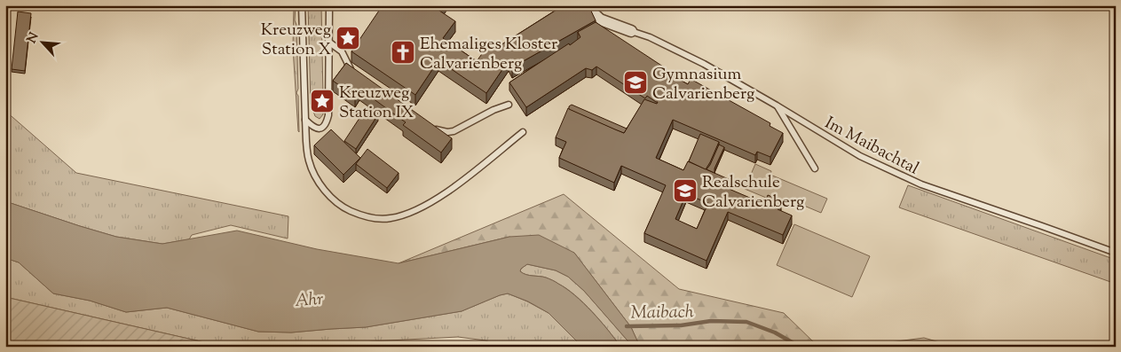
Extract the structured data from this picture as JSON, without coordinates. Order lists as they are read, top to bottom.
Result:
{
  "streets": {
    "lane": ["Im Maibachtal"]
  },
  "water": ["Ahr", "Maibach"],
  "places": {
    "place": ["Kreuzweg Station X", "Kreuzweg Station IX"],
    "church": ["Ehemaliges Kloster Calvarienberg"],
    "school or university": ["Gymnasium Calvarienberg", "Realschule Calvarienberg"]
  },
  "north": "top left"
}
